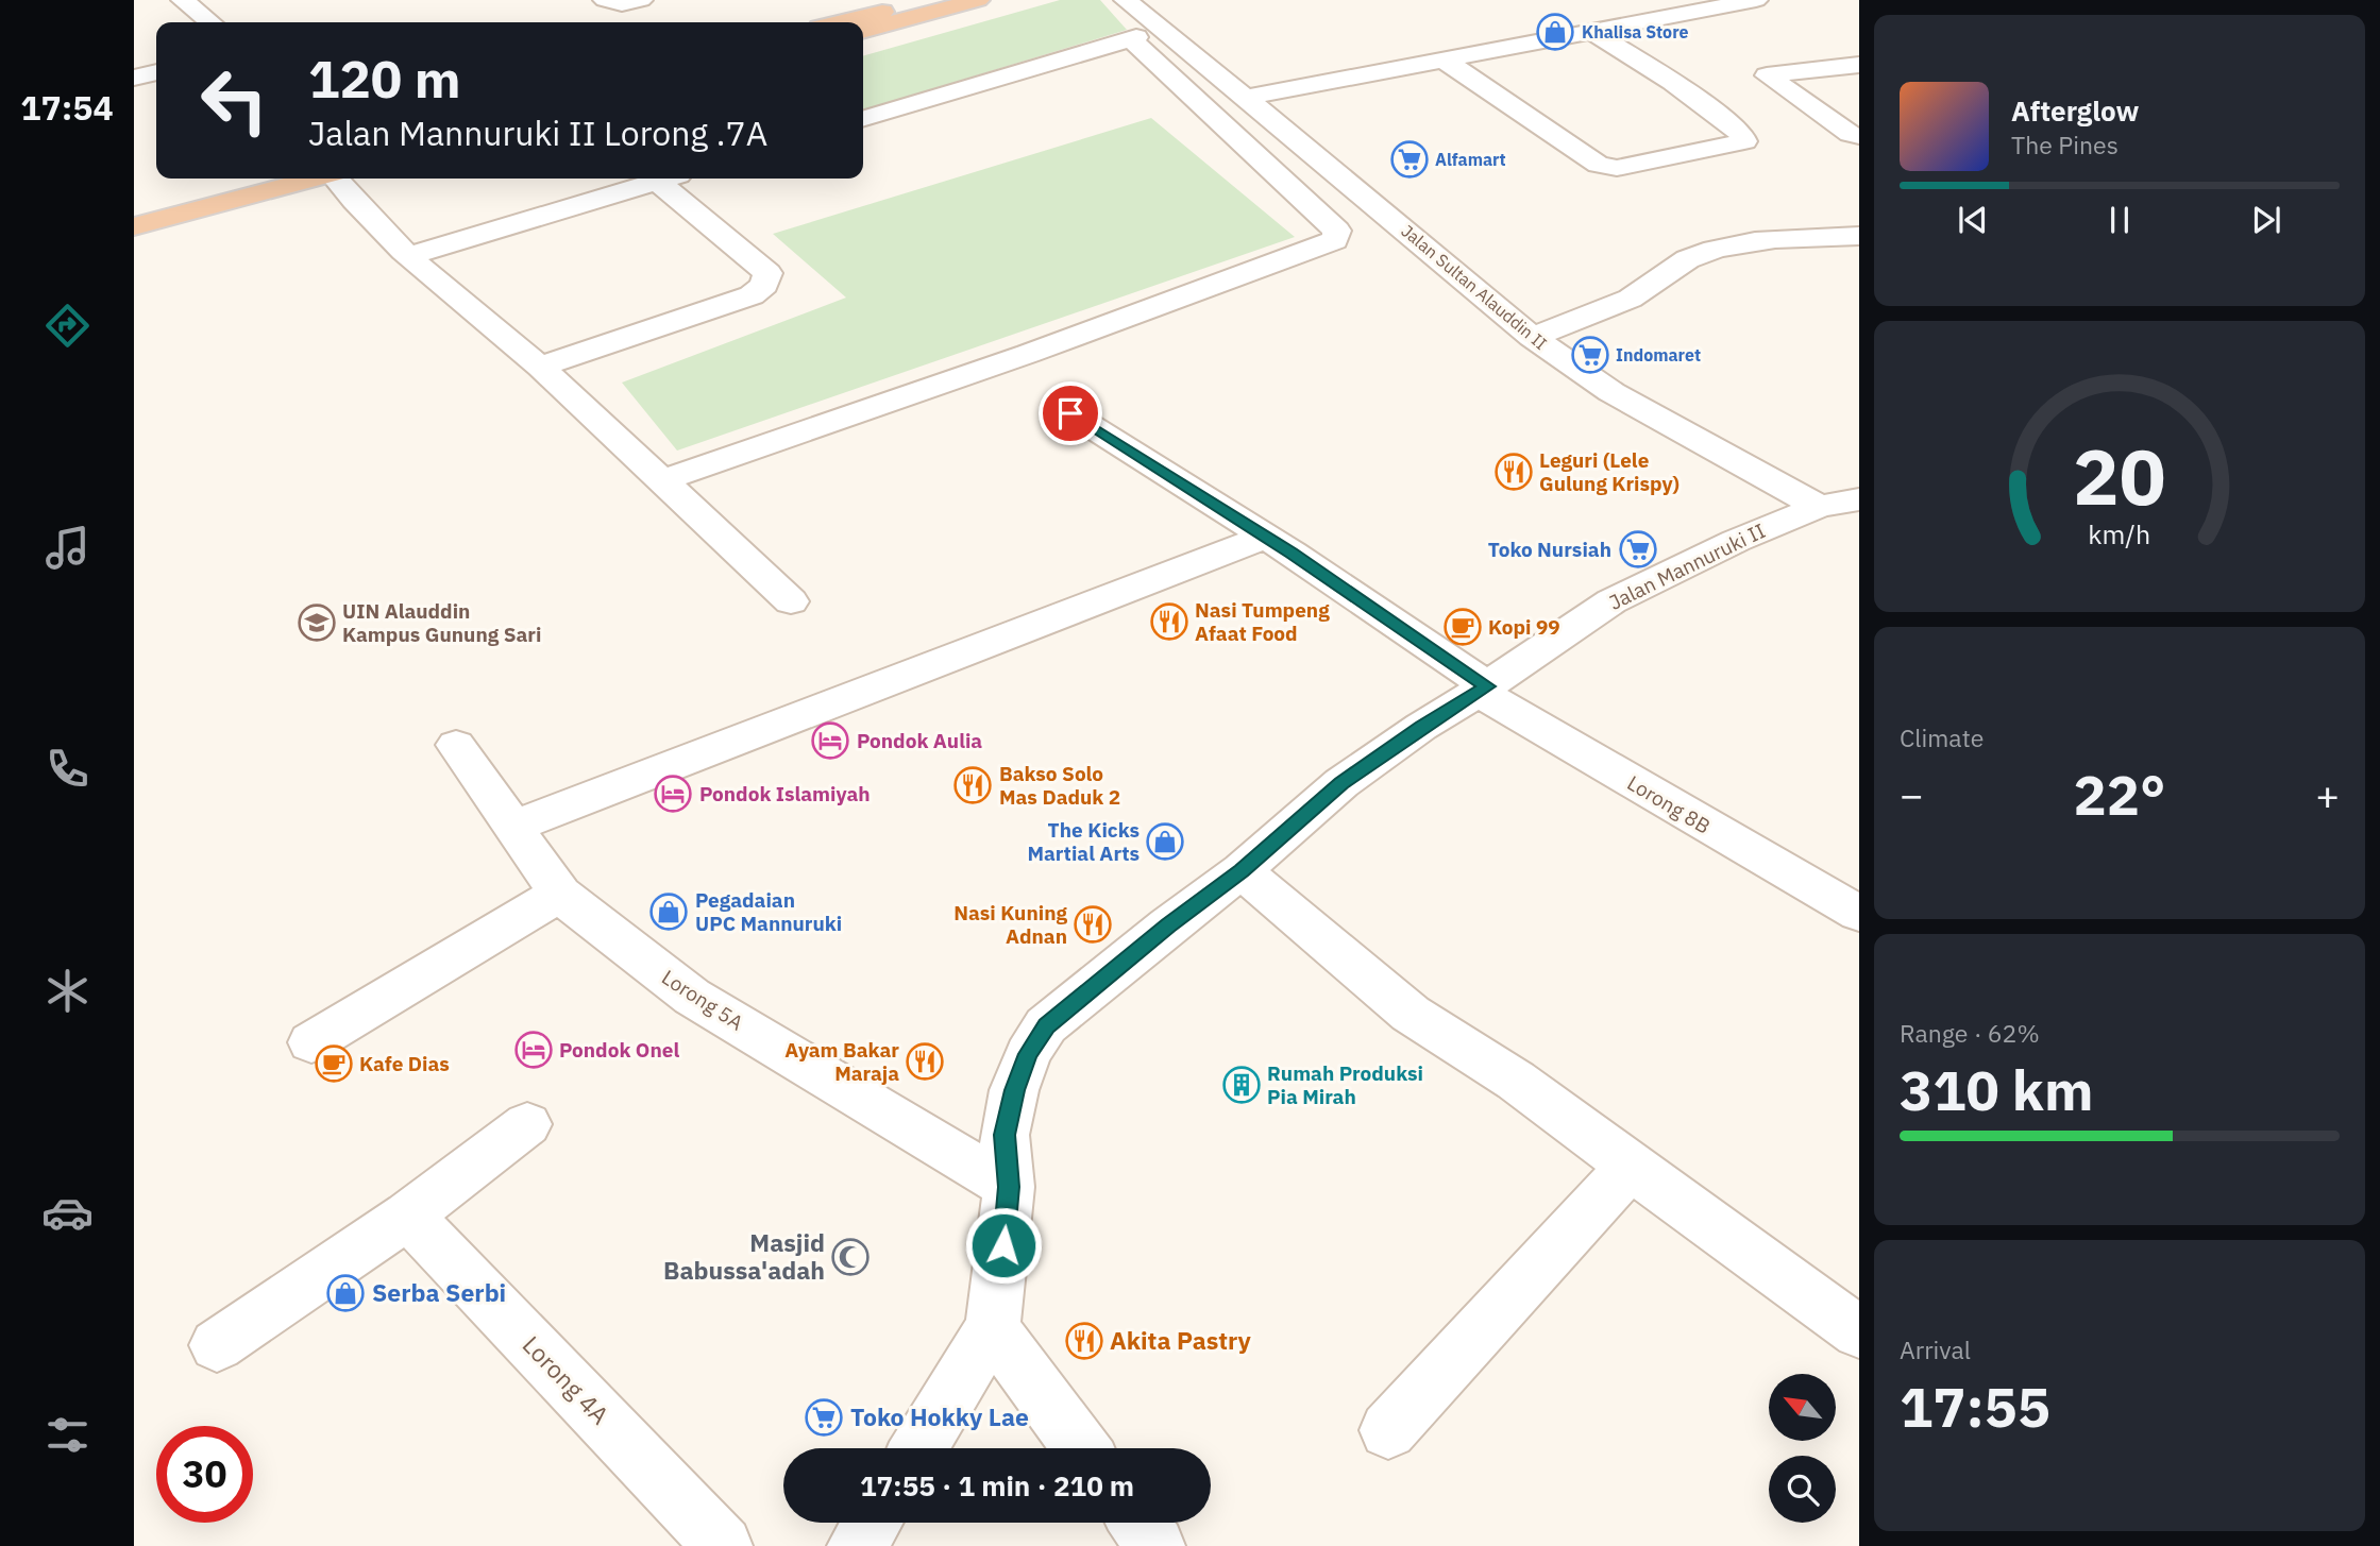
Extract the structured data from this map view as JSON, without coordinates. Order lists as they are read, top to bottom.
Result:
{
  "streets": {
    "street": [
      "Jalan Sultan Alauddin II",
      "Jalan Mannuruki II",
      "Lorong 8B",
      "Lorong 5A",
      "Lorong 4A"
    ]
  },
  "crossings": [
    ["Jalan Sultan Alauddin II", "Jalan Mannuruki II"],
    ["Jalan Mannuruki II", "Lorong 8B"],
    ["Jalan Mannuruki II", "Lorong 5A"]
  ],
  "places": {
    "shop": [
      "Khalisa Store",
      "The Kicks Martial Arts",
      "Pegadaian UPC Mannuruki",
      "Serba Serbi"
    ],
    "supermarket": [
      "Alfamart",
      "Indomaret",
      "Toko Nursiah",
      "Toko Hokky Lae"
    ],
    "restaurant": [
      "Leguri (Lele Gulung Krispy)",
      "Nasi Tumpeng Afaat Food",
      "Bakso Solo Mas Daduk 2",
      "Nasi Kuning Adnan",
      "Ayam Bakar Maraja",
      "Akita Pastry"
    ],
    "school or university": ["UIN Alauddin Kampus Gunung Sari"],
    "cafe": ["Kopi 99", "Kafe Dias"],
    "hotel": ["Pondok Aulia", "Pondok Islamiyah", "Pondok Onel"],
    "building": ["Rumah Produksi Pia Mirah"],
    "mosque": ["Masjid Babussa'adah"]
  },
  "north": "top left",
  "page": {
    "tabs": "17:54",
    "turn": ["120 m", "Jalan Mannuruki II Lorong .7A"],
    "song": ["Afterglow", "The Pines"],
    "tile": [
      "Climate",
      ["Range · 62%", "310 km"],
      ["Arrival", "17:55"]
    ],
    "heat": ["−", "22°", "+"],
    "limit": "30",
    "trip": "17:55 · 1 min · 210 m",
    "gauge": ["20", "km/h"]
  }
}
